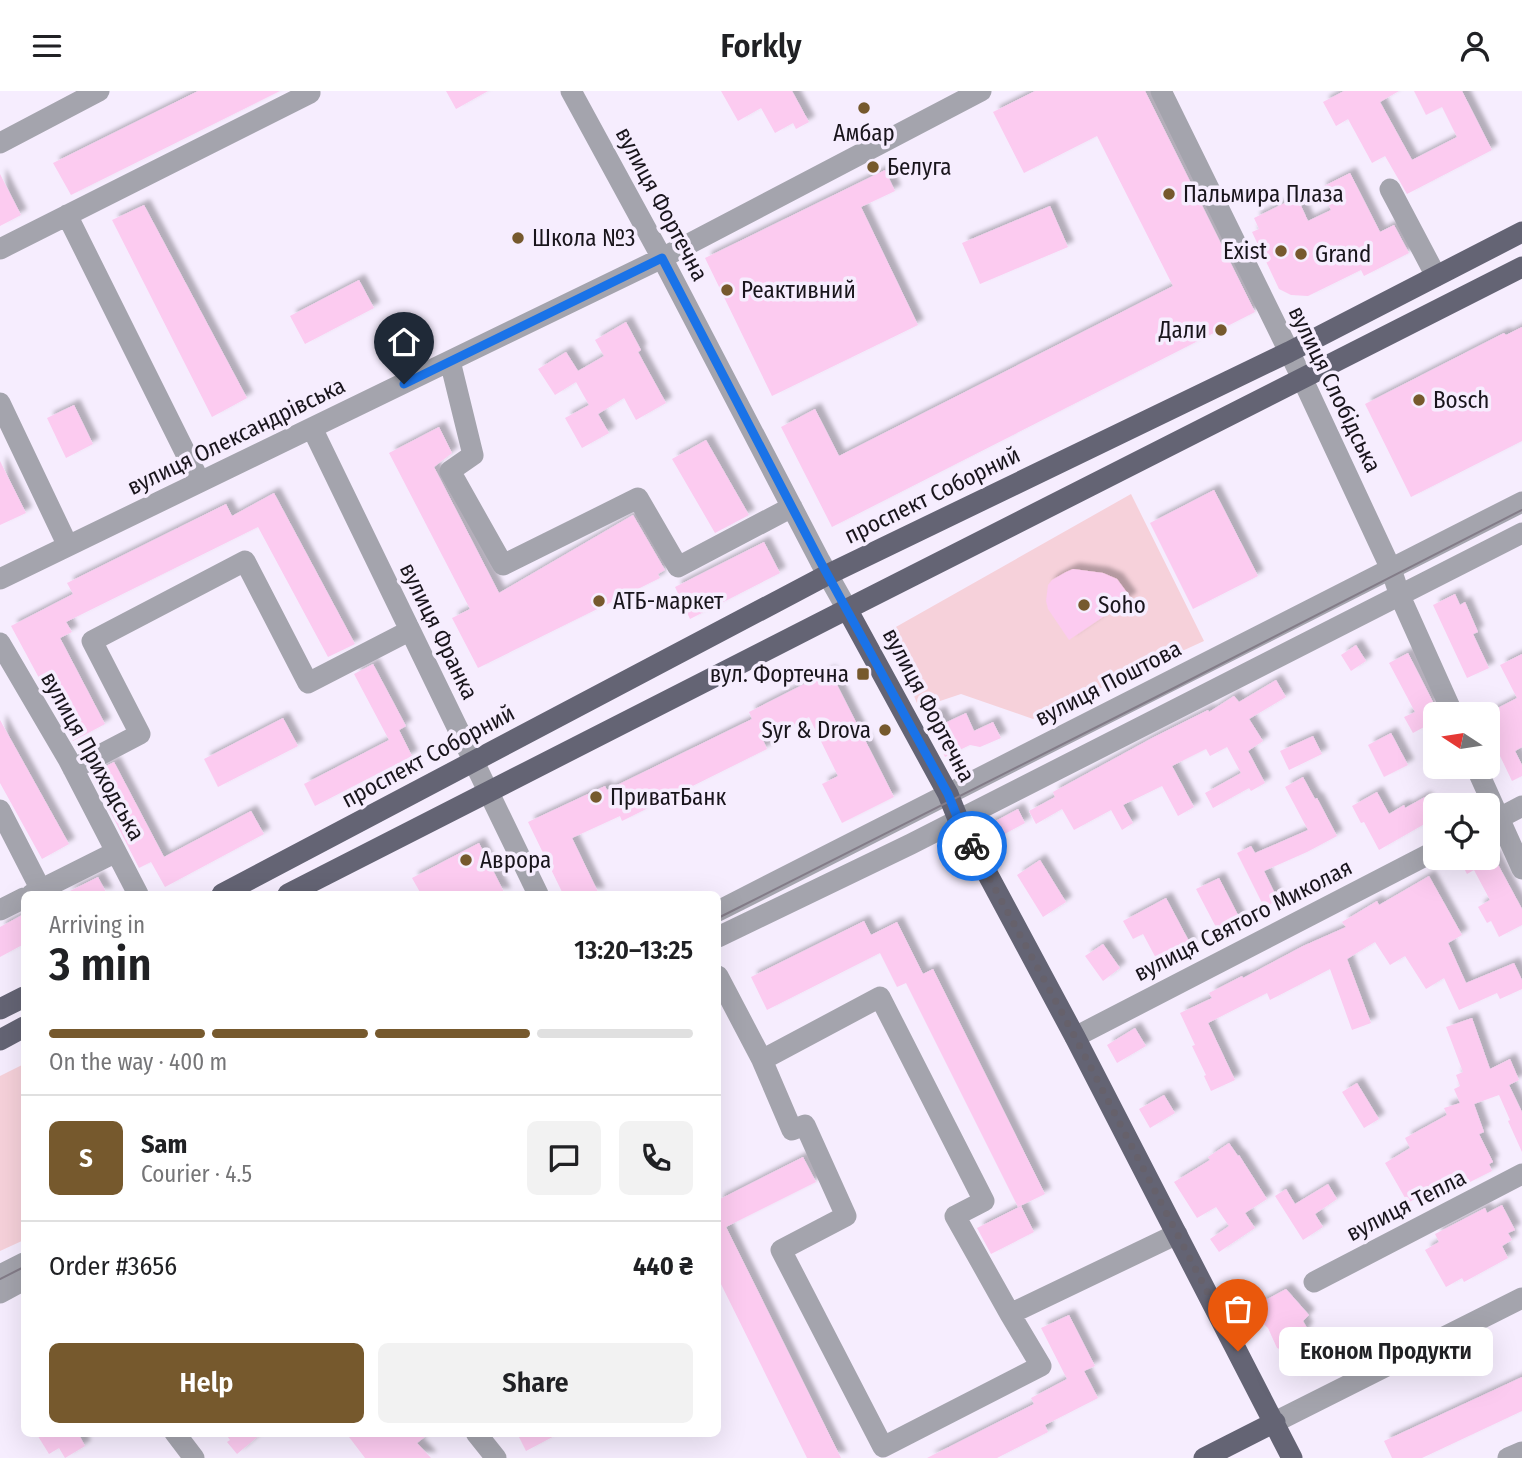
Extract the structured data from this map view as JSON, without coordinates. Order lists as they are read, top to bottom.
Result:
{
  "streets": {
    "main road": ["вулиця Фортечна", "проспект Соборний"],
    "street": [
      "вулиця Слобідська",
      "вулиця Олександрівська",
      "вулиця Франка",
      "вулиця Поштова",
      "вулиця Приходська",
      "вулиця Святого Миколая",
      "вулиця Тепла"
    ]
  },
  "crossings": [
    ["вулиця Фортечна", "вулиця Олександрівська"],
    ["вулиця Фортечна", "проспект Соборний"],
    ["вулиця Фортечна", "вулиця Поштова"],
    ["вулиця Фортечна", "вулиця Святого Миколая"],
    ["вулиця Слобідська", "проспект Соборний"],
    ["вулиця Слобідська", "вулиця Поштова"],
    ["вулиця Олександрівська", "вулиця Франка"],
    ["проспект Соборний", "вулиця Франка"]
  ],
  "places": {
    "other": [
      "Амбар",
      "Белуга",
      "Пальмира Плаза",
      "Школа №3",
      "Exist",
      "Grand",
      "Реактивний",
      "Дали",
      "Bosch",
      "АТБ-маркет",
      "Soho",
      "Syr & Drova",
      "ПриватБанк",
      "Аврора",
      "Економ Продукти"
    ],
    "transit": ["вул. Фортечна"]
  },
  "north": "left",
  "page": {
    "header": "Forkly",
    "heading": ["3 min", "Arriving in", "13:20–13:25"],
    "panel": [
      "Sam",
      "Courier · 4.5",
      "Order #3656",
      "440 ₴"
    ],
    "bar": "On the way · 400 m",
    "round": "S",
    "bubble": "Економ Продукти",
    "buttons": ["Help", "Share"]
  }
}
